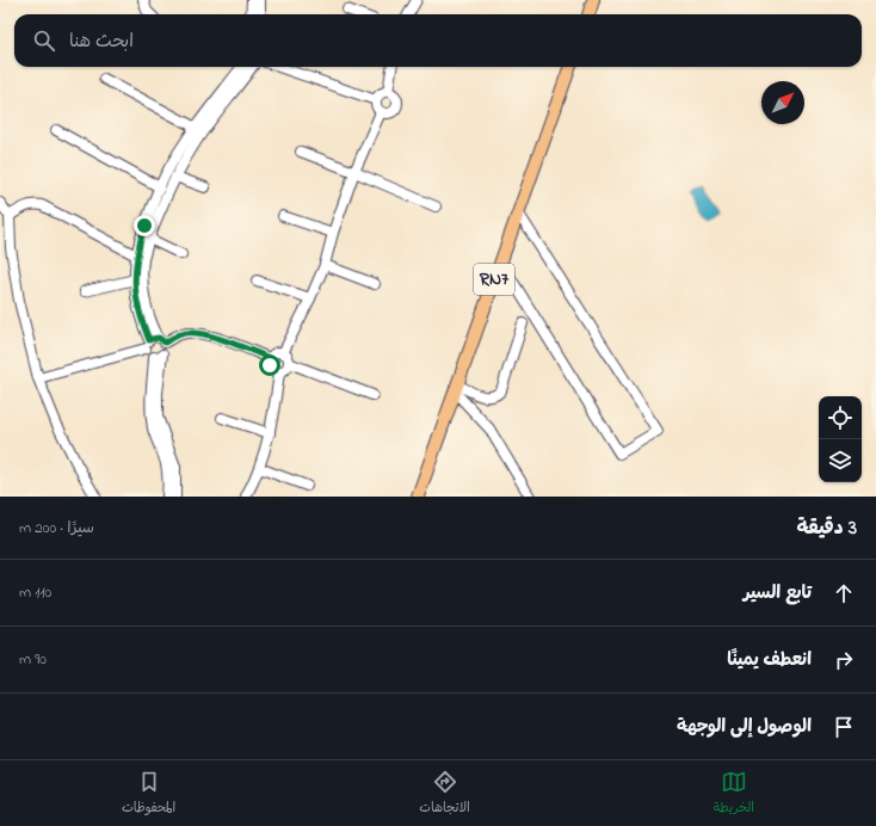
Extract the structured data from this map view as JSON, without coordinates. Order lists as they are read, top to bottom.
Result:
{
  "streets": {
    "main road": ["RN7"]
  },
  "north": "top right",
  "page": {
    "search": "ابحث هنا",
    "heading": ["3 دقيقة", "سيرًا · 200 m"],
    "list": [
      ["تابع السير", "110 m"],
      ["انعطف يمينًا", "90 m"],
      "الوصول إلى الوجهة"
    ],
    "nav": ["الخريطة", "الاتجاهات", "المحفوظات"]
  }
}
